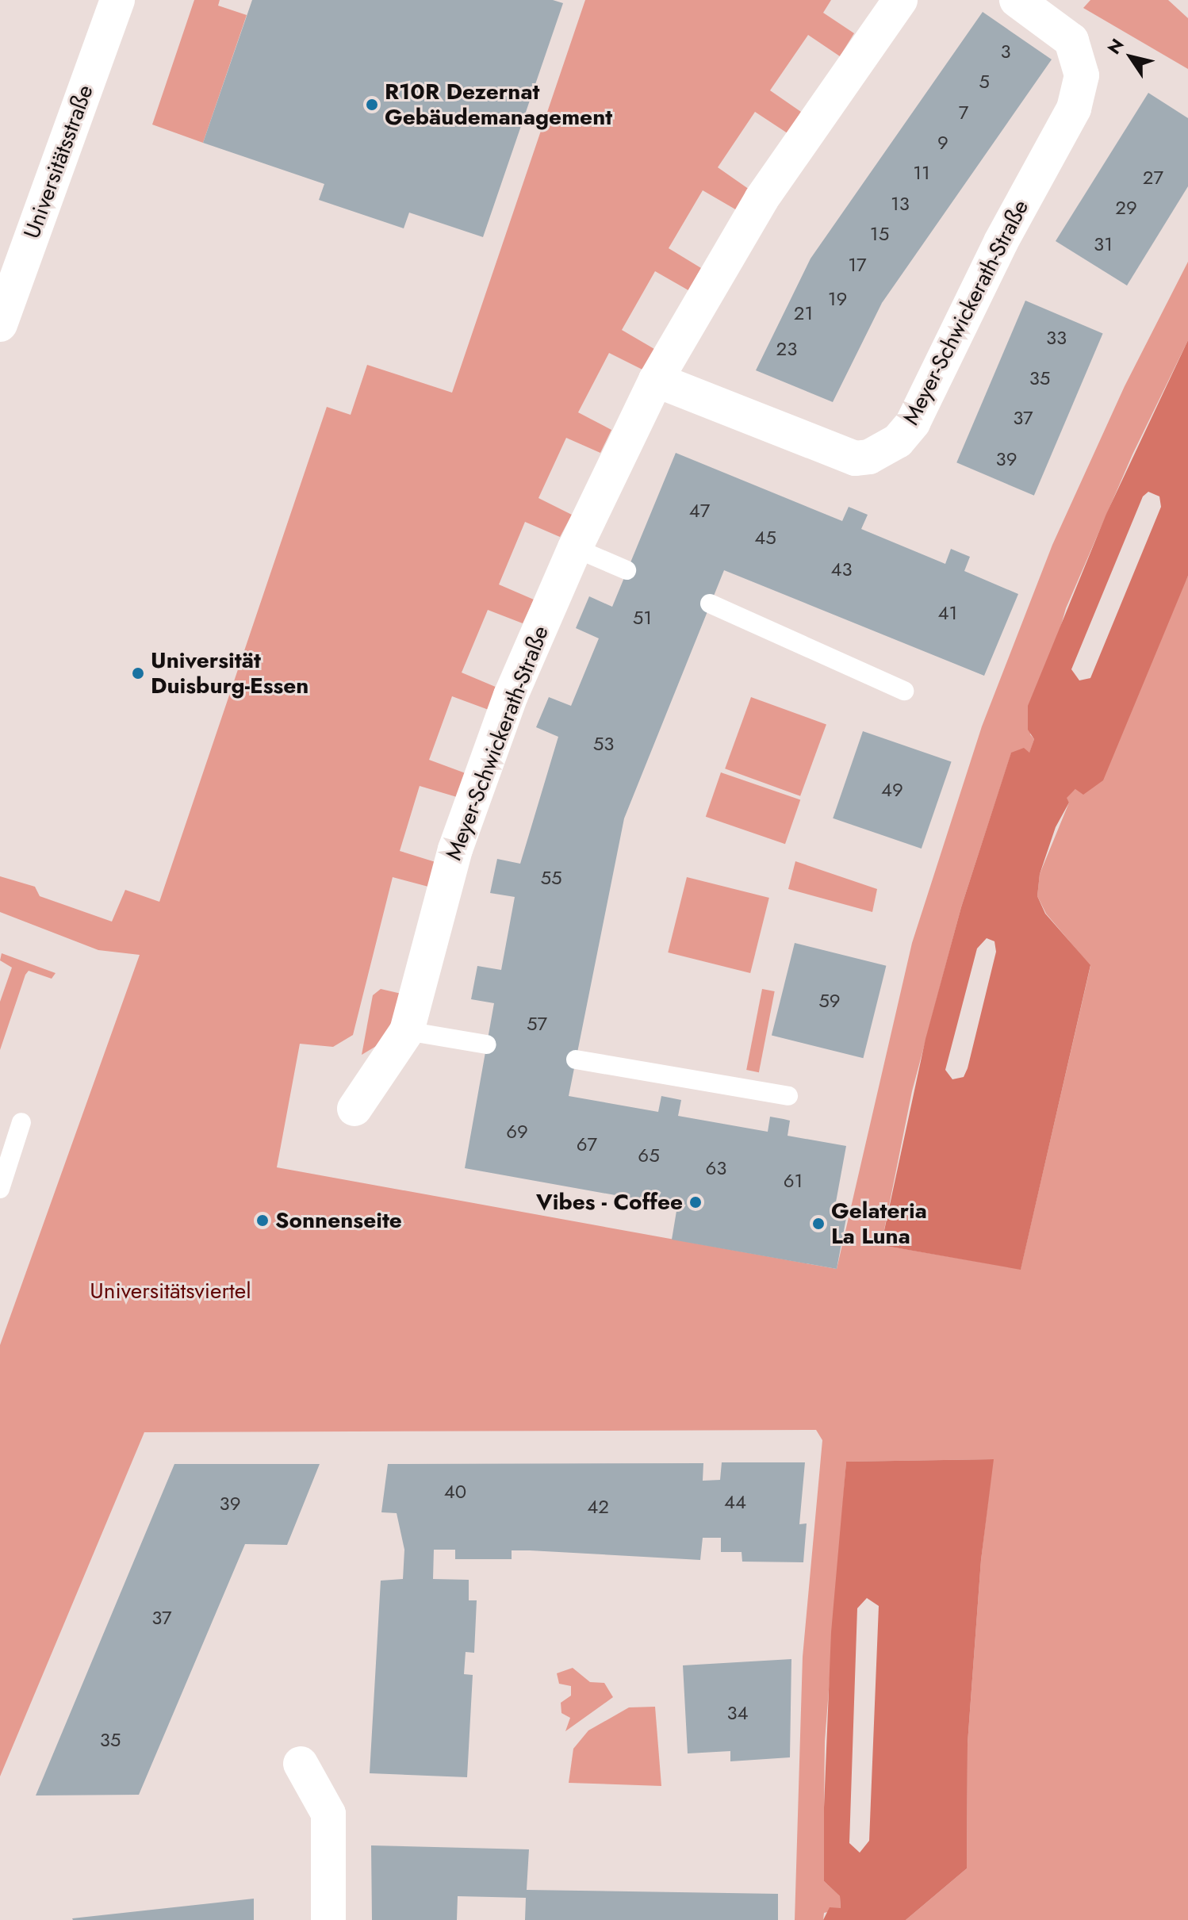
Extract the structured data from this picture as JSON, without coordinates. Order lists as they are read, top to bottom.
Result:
{
  "streets": {
    "street": ["Universitätsstraße", "Meyer-Schwickerath-Straße"]
  },
  "parks": ["Universitätsviertel"],
  "places": [
    "R10R Dezernat Gebäudemanagement",
    "Universität Duisburg-Essen",
    "Vibes - Coffee",
    "Sonnenseite",
    "Gelateria La Luna"
  ],
  "house_numbers": [
    "3",
    "5",
    "7",
    "9",
    "11",
    "27",
    "13",
    "29",
    "15",
    "31",
    "17",
    "19",
    "21",
    "33",
    "23",
    "35",
    "37",
    "39",
    "47",
    "45",
    "43",
    "41",
    "51",
    "53",
    "49",
    "55",
    "59",
    "57",
    "69",
    "67",
    "65",
    "63",
    "61",
    "40",
    "44",
    "39",
    "42",
    "37",
    "34",
    "35"
  ],
  "north": "top left"
}
